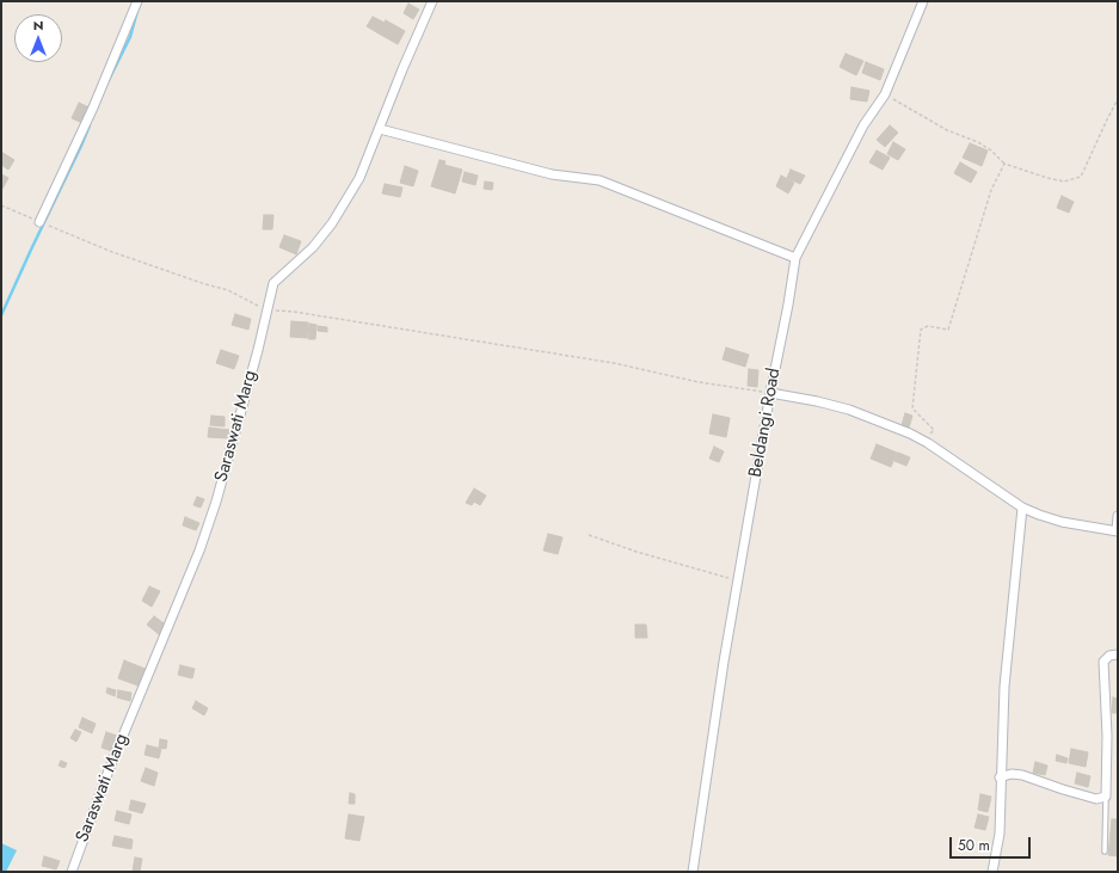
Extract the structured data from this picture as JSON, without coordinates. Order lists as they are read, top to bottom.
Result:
{
  "streets": {
    "street": ["Beldangi Road", "Saraswati Marg"]
  },
  "scale_bar": "50 m",
  "north": "top"
}
